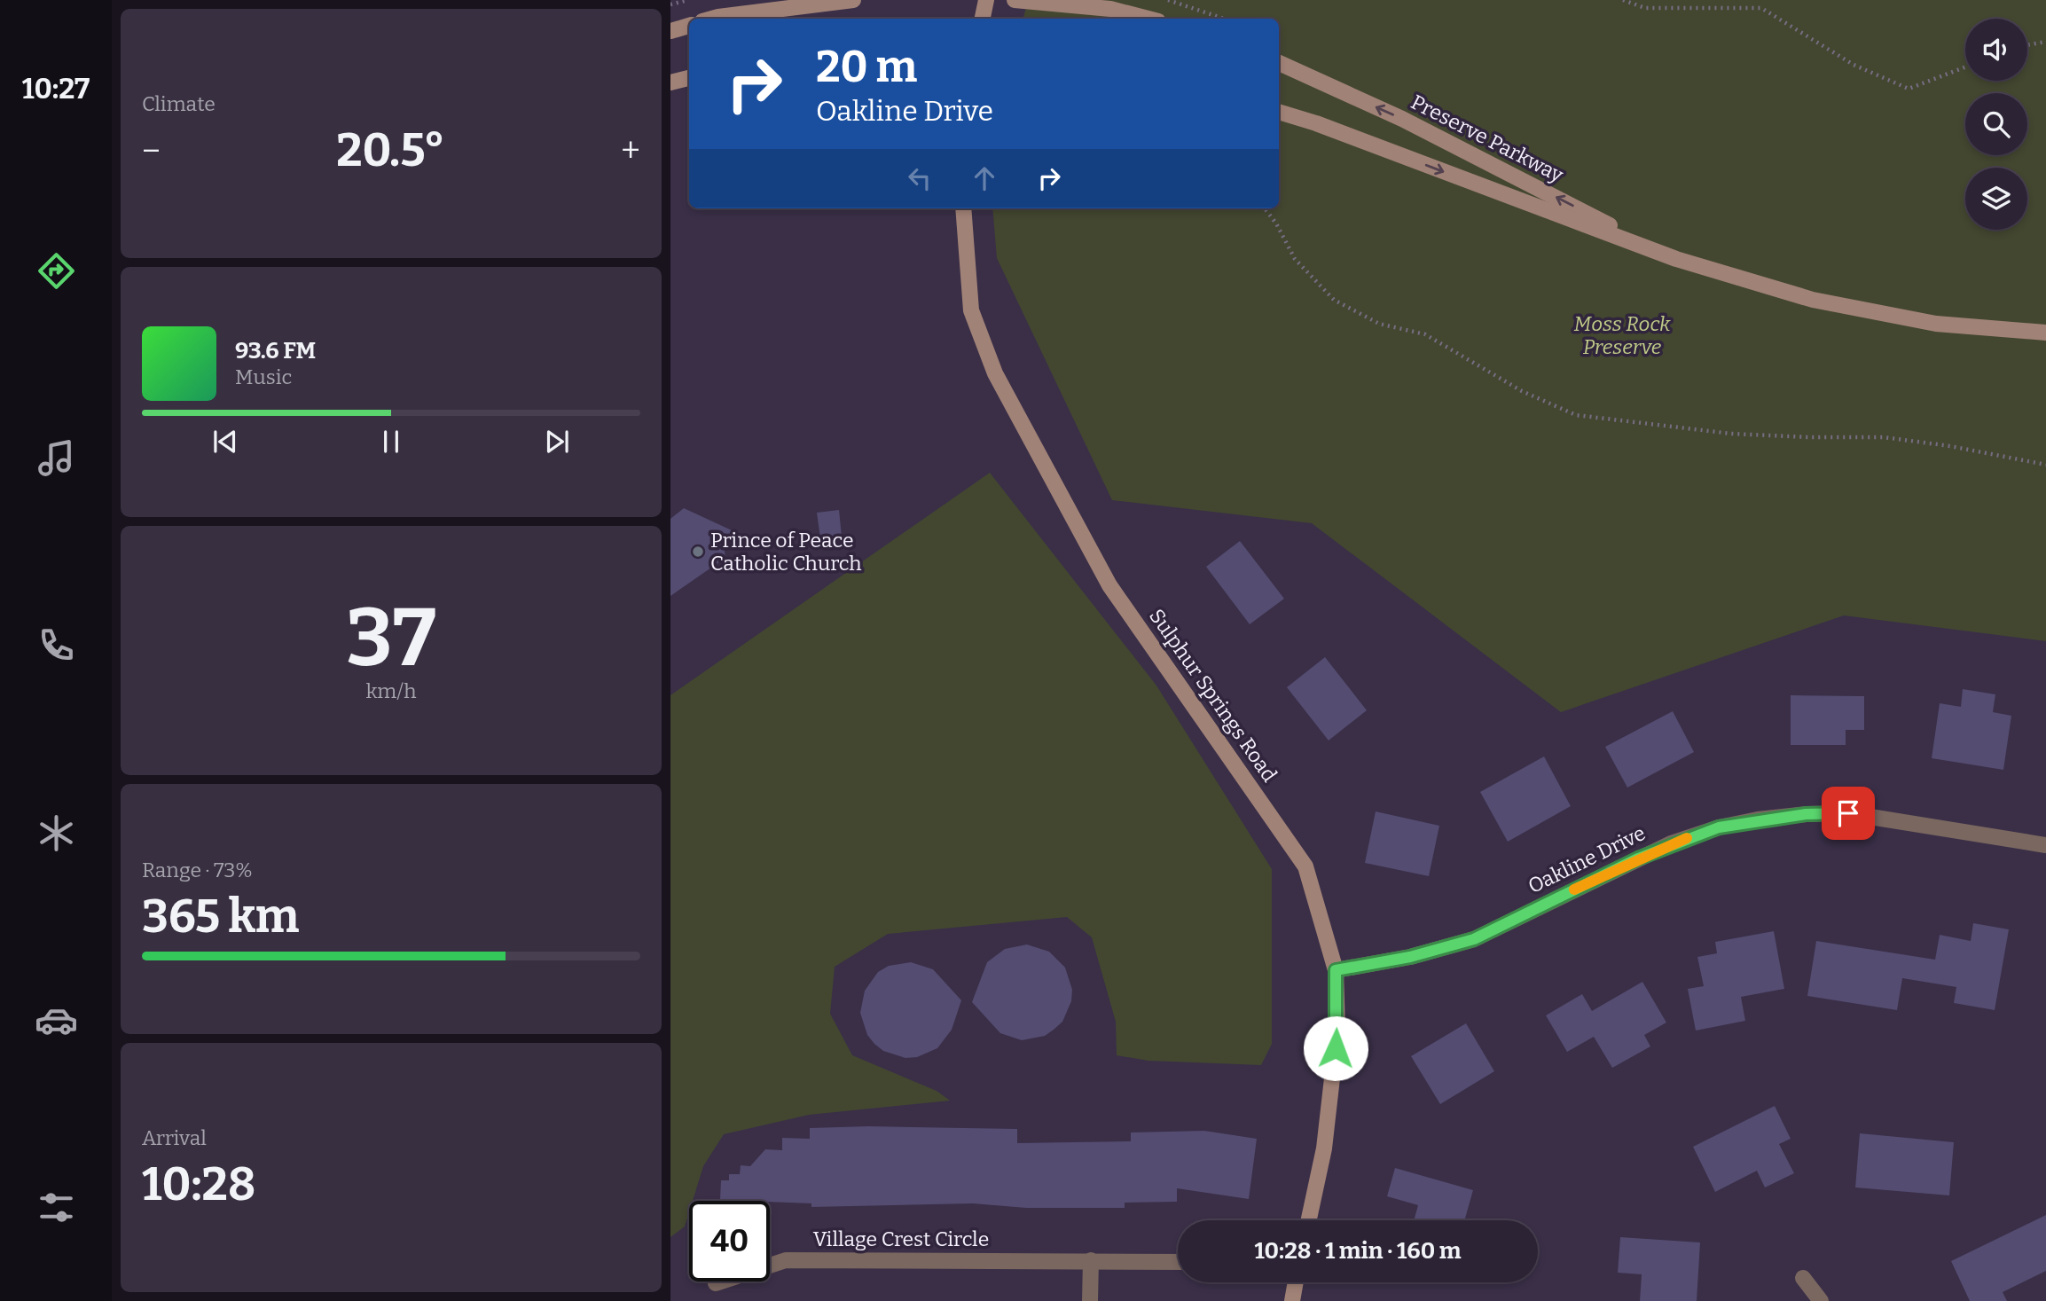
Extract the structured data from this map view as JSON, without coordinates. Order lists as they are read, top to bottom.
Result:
{
  "streets": {
    "street": [
      "Preserve Parkway",
      "Sulphur Springs Road",
      "Oakline Drive",
      "Village Crest Circle"
    ]
  },
  "crossings": [
    ["Sulphur Springs Road", "Oakline Drive"]
  ],
  "parks": ["Moss Rock Preserve"],
  "places": ["Prince of Peace Catholic Church"],
  "page": {
    "tabs": "10:27",
    "tile": [
      "Climate",
      ["37", "km/h"],
      ["Range · 73%", "365 km"],
      ["Arrival", "10:28"]
    ],
    "turn": ["20 m", "Oakline Drive"],
    "heat": ["−", "20.5°", "+"],
    "song": ["93.6 FM", "Music"],
    "limit": "40",
    "trip": "10:28 · 1 min · 160 m"
  }
}
